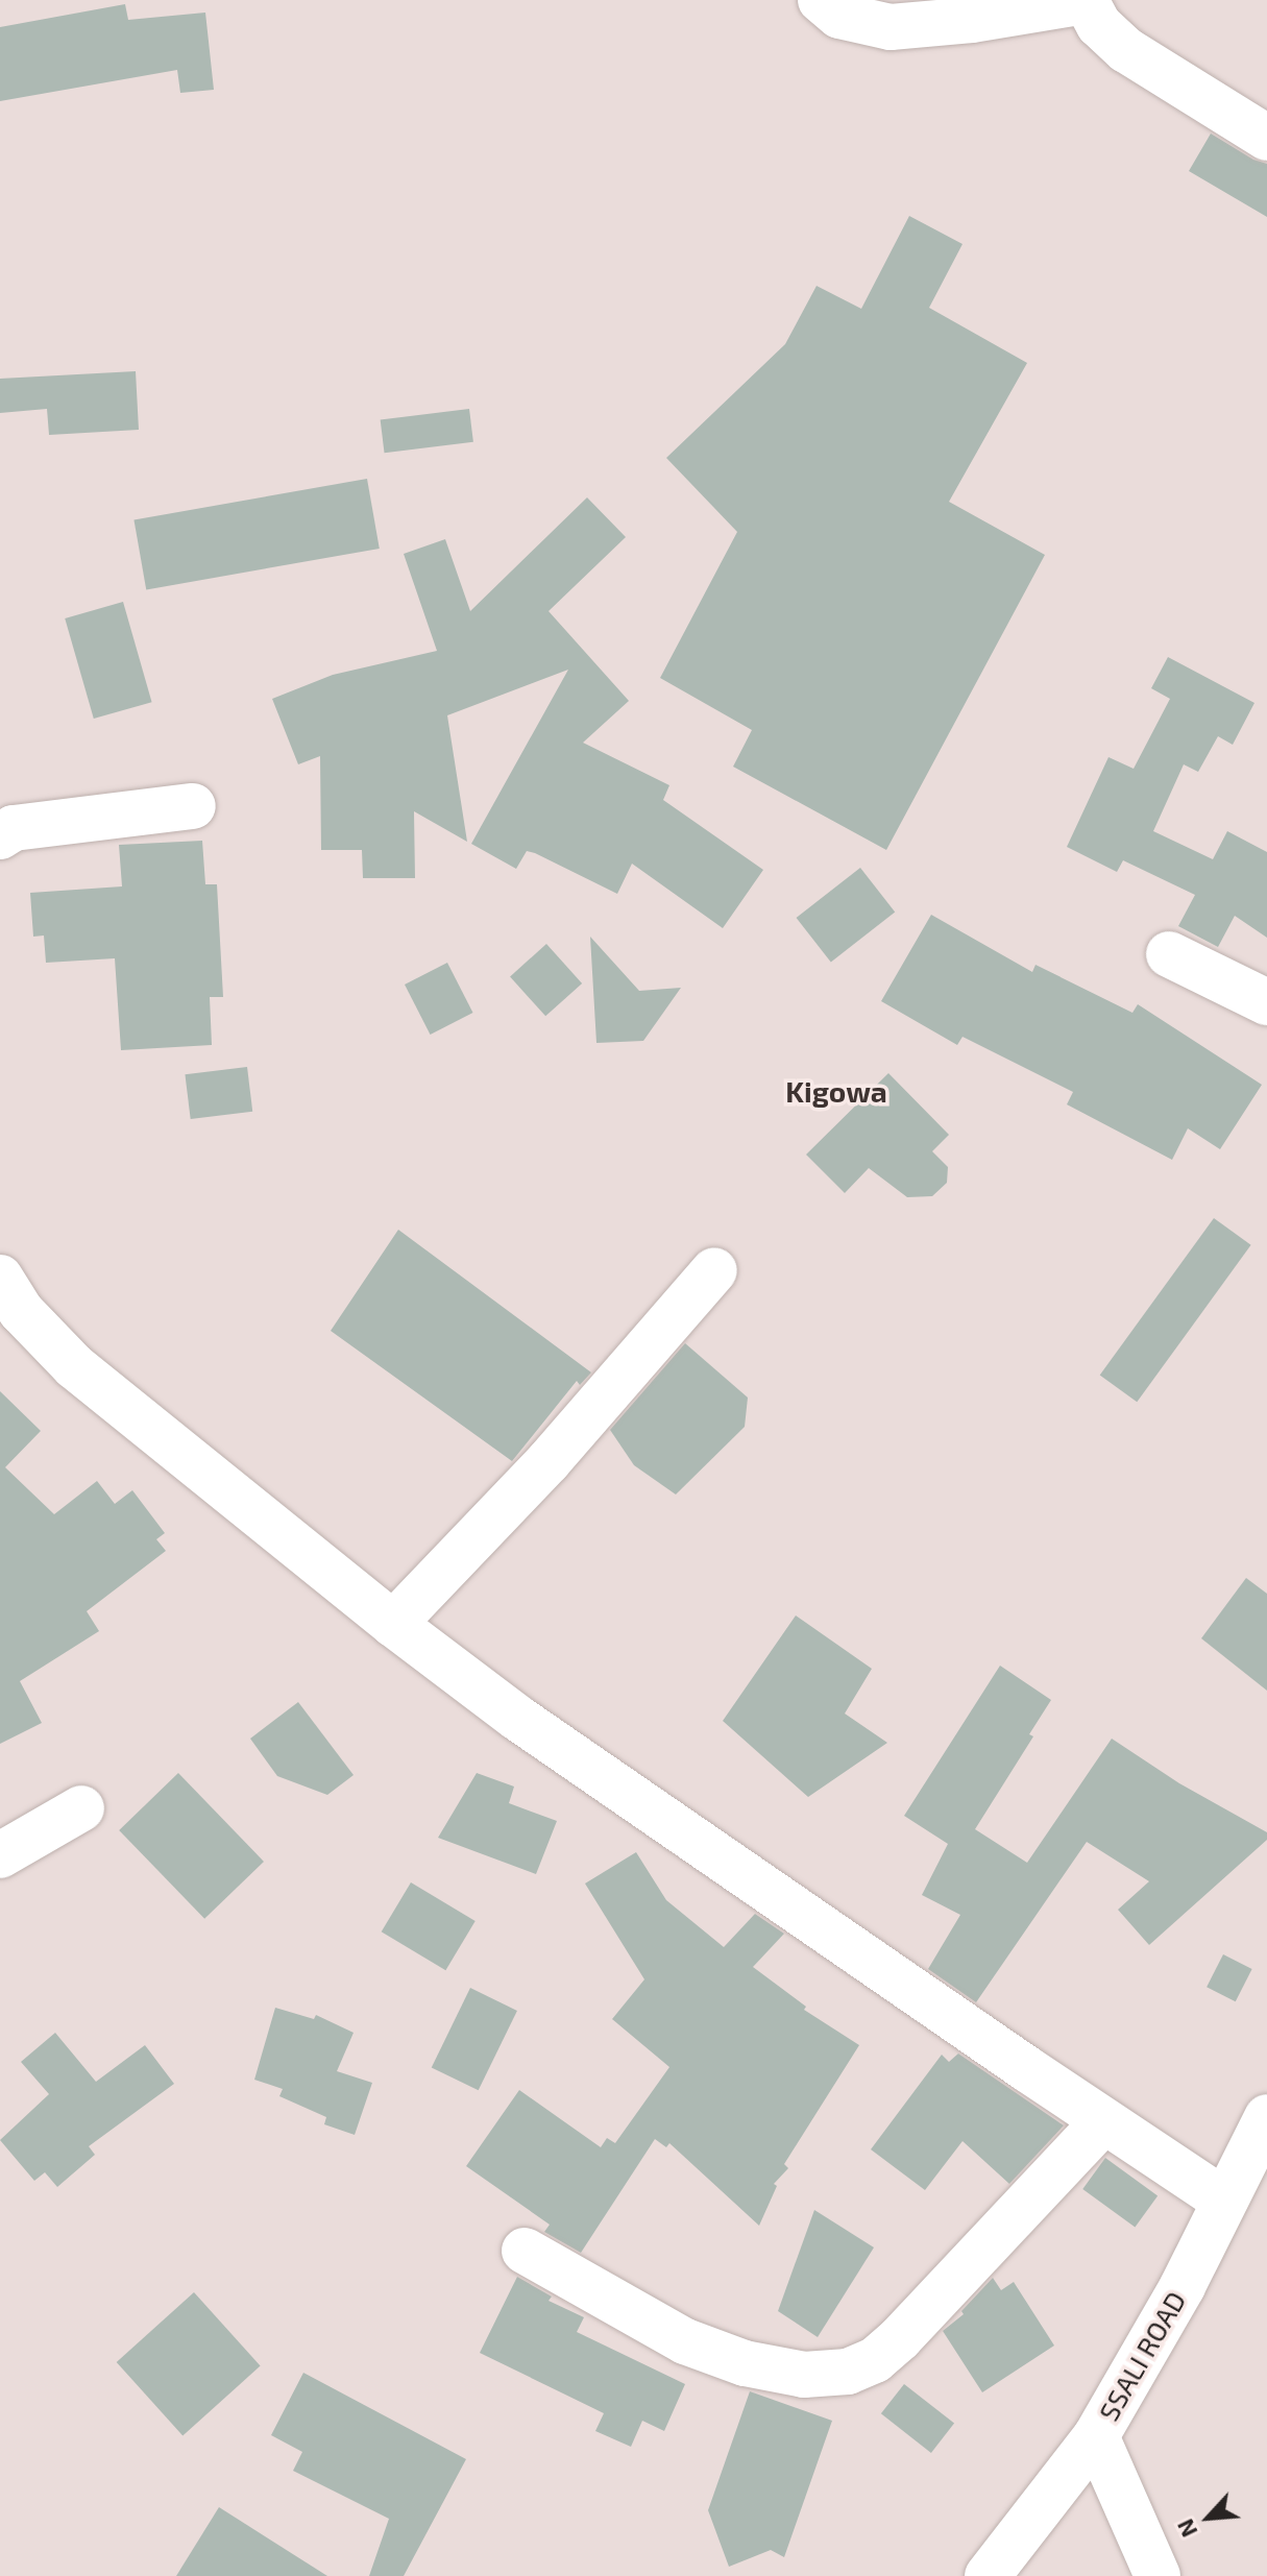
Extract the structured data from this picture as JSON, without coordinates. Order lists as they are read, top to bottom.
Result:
{
  "streets": {
    "street": ["SSALI ROAD"]
  },
  "districts": ["Kigowa"],
  "north": "bottom left"
}
